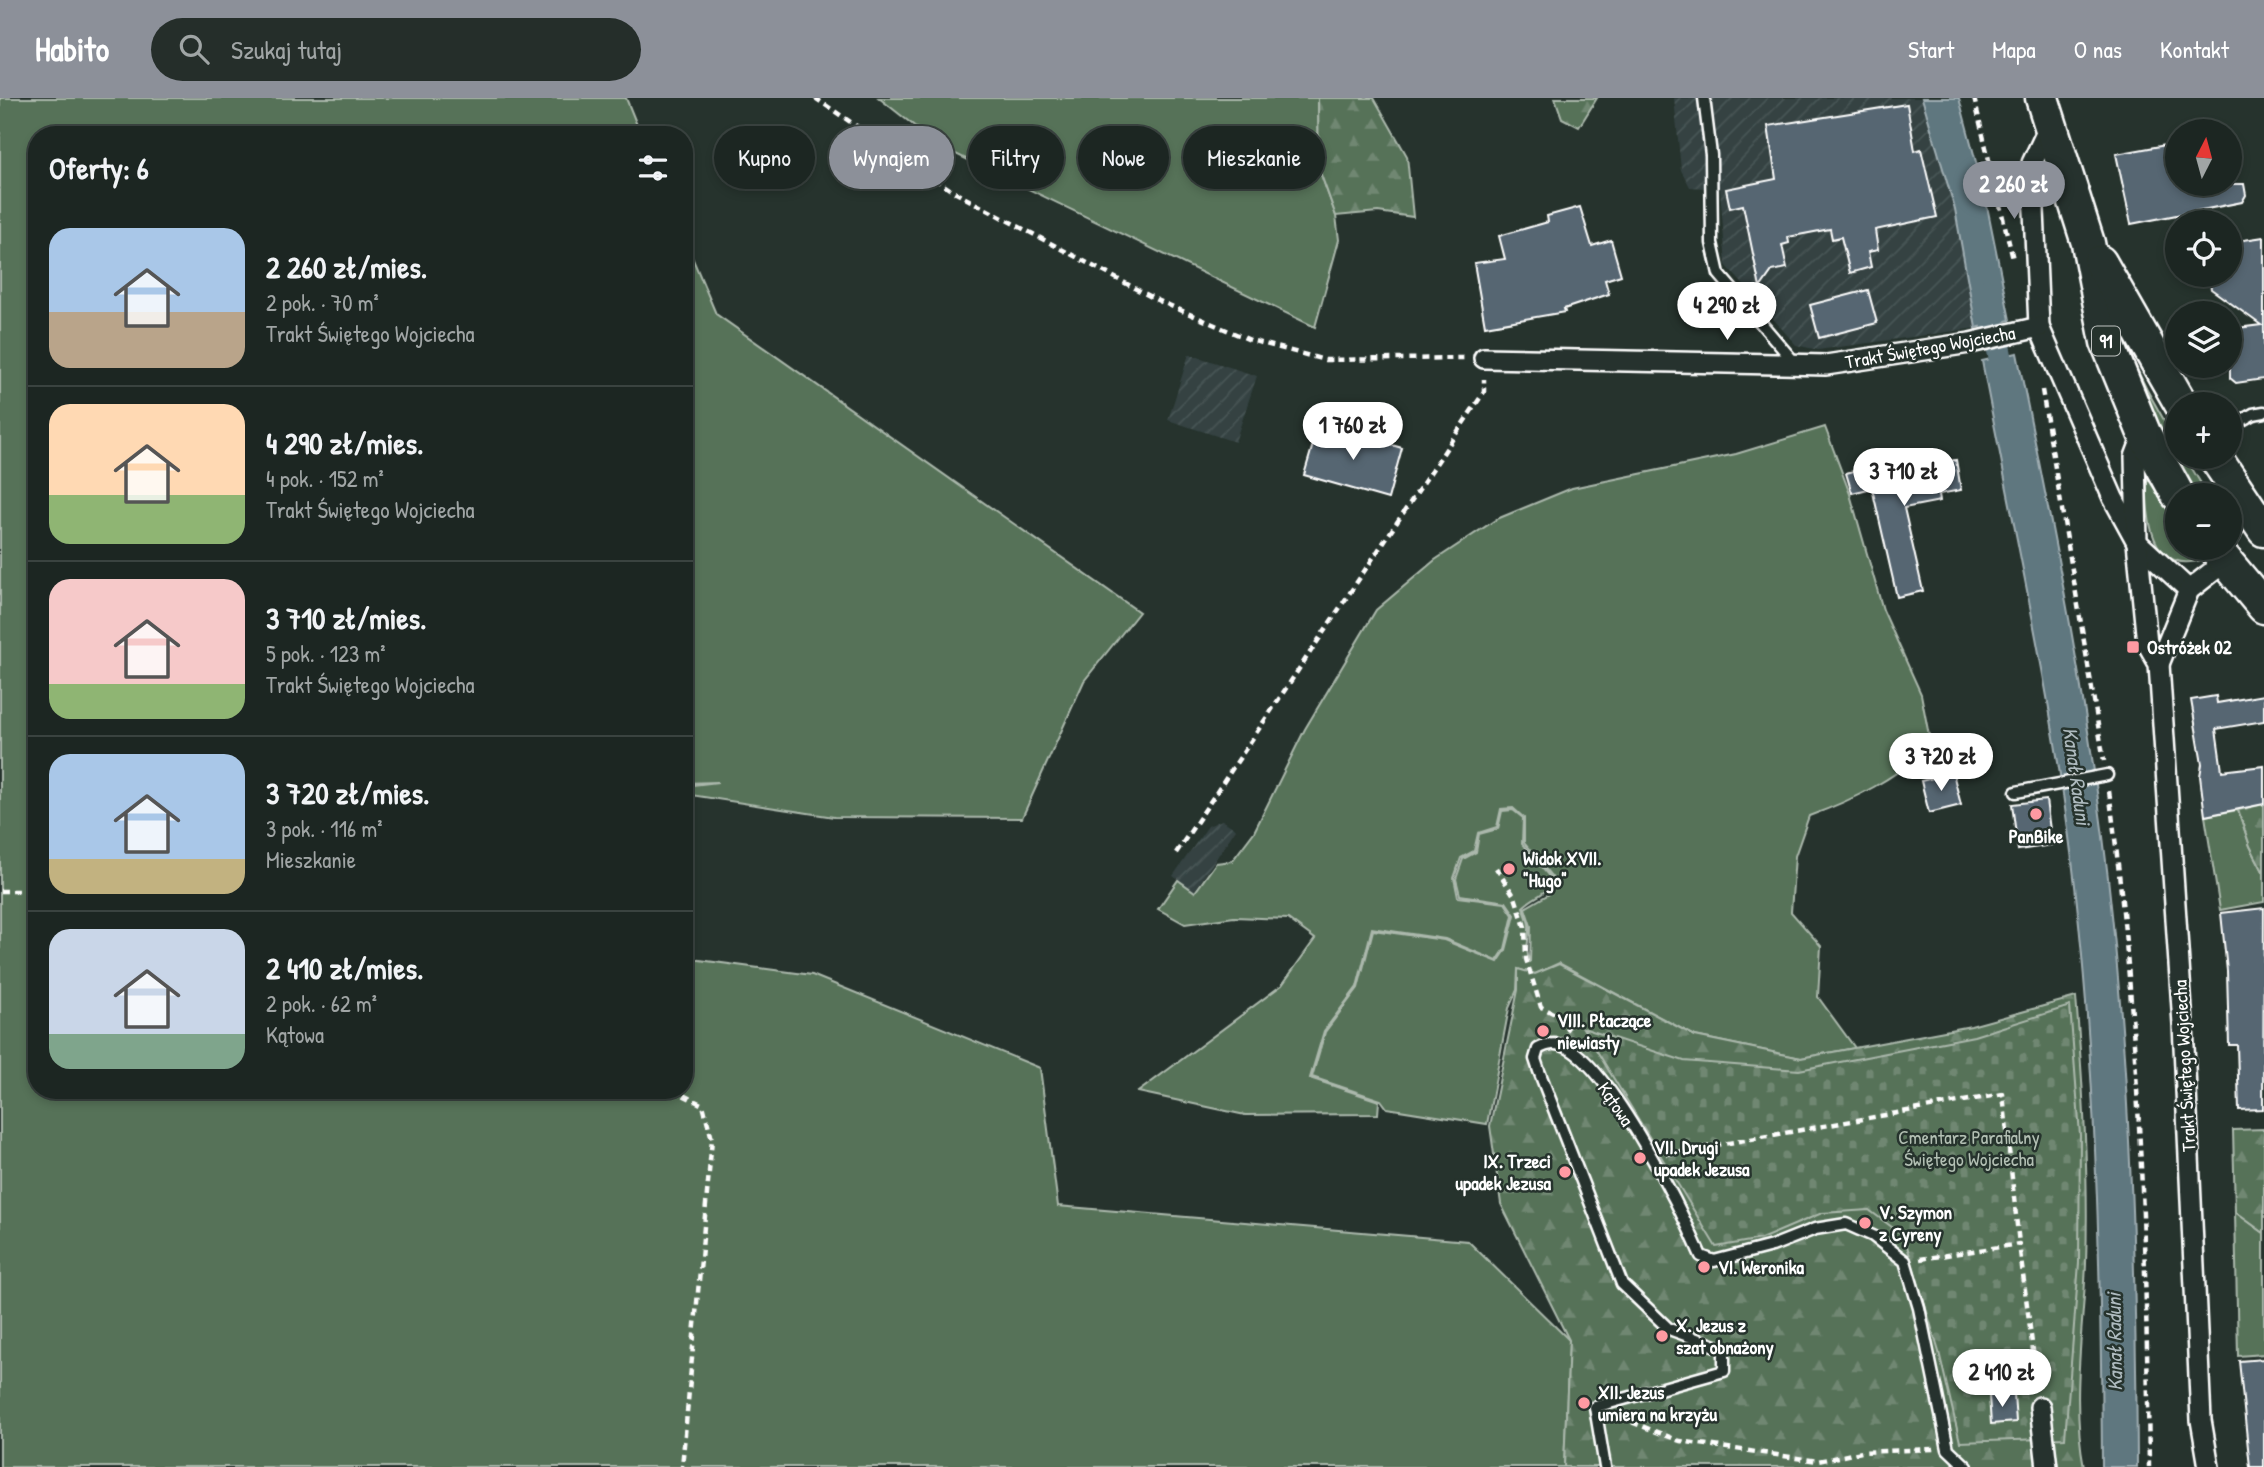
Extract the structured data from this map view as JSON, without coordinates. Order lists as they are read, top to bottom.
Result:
{
  "streets": {
    "main road": ["91", "Trakt Świętego Wojciecha"],
    "lane": ["Kątowa"]
  },
  "water": ["Kanał Raduni"],
  "parks": ["Cmentarz Parafialny Świętego Wojciecha"],
  "places": {
    "transit": ["Ostróżek 02"],
    "other": [
      "PanBike",
      "Widok XVII. \"Hugo\"",
      "VIII. Płaczące niewiasty",
      "VII. Drugi upadek Jezusa",
      "IX. Trzeci upadek Jezusa",
      "V. Szymon z Cyreny",
      "VI. Weronika",
      "X. Jezus z szat obnażony",
      "XII. Jezus umiera na krzyżu"
    ]
  },
  "north": "top",
  "page": {
    "header": "Habito",
    "search": "Szukaj tutaj",
    "nav": [
      "Start",
      "Mapa",
      "O nas",
      "Kontakt"
    ],
    "map_buttons": ["+", "−"],
    "chip": [
      "Kupno",
      "Wynajem",
      "Filtry",
      "Nowe",
      "Mieszkanie"
    ],
    "heading": "Oferty: 6",
    "price": [
      "2 260 zł",
      "4 290 zł",
      "1 760 zł",
      "3 710 zł",
      "3 720 zł",
      "2 410 zł"
    ],
    "list": [
      {
        "name": "2 260 zł/mies.",
        "note": "2 pok. · 70 m² · Trakt Świętego Wojciecha"
      },
      {
        "name": "4 290 zł/mies.",
        "note": "4 pok. · 152 m² · Trakt Świętego Wojciecha"
      },
      {
        "name": "3 710 zł/mies.",
        "note": "5 pok. · 123 m² · Trakt Świętego Wojciecha"
      },
      {
        "name": "3 720 zł/mies.",
        "note": "3 pok. · 116 m² · Mieszkanie"
      },
      {
        "name": "2 410 zł/mies.",
        "note": "2 pok. · 62 m² · Kątowa"
      }
    ]
  }
}
